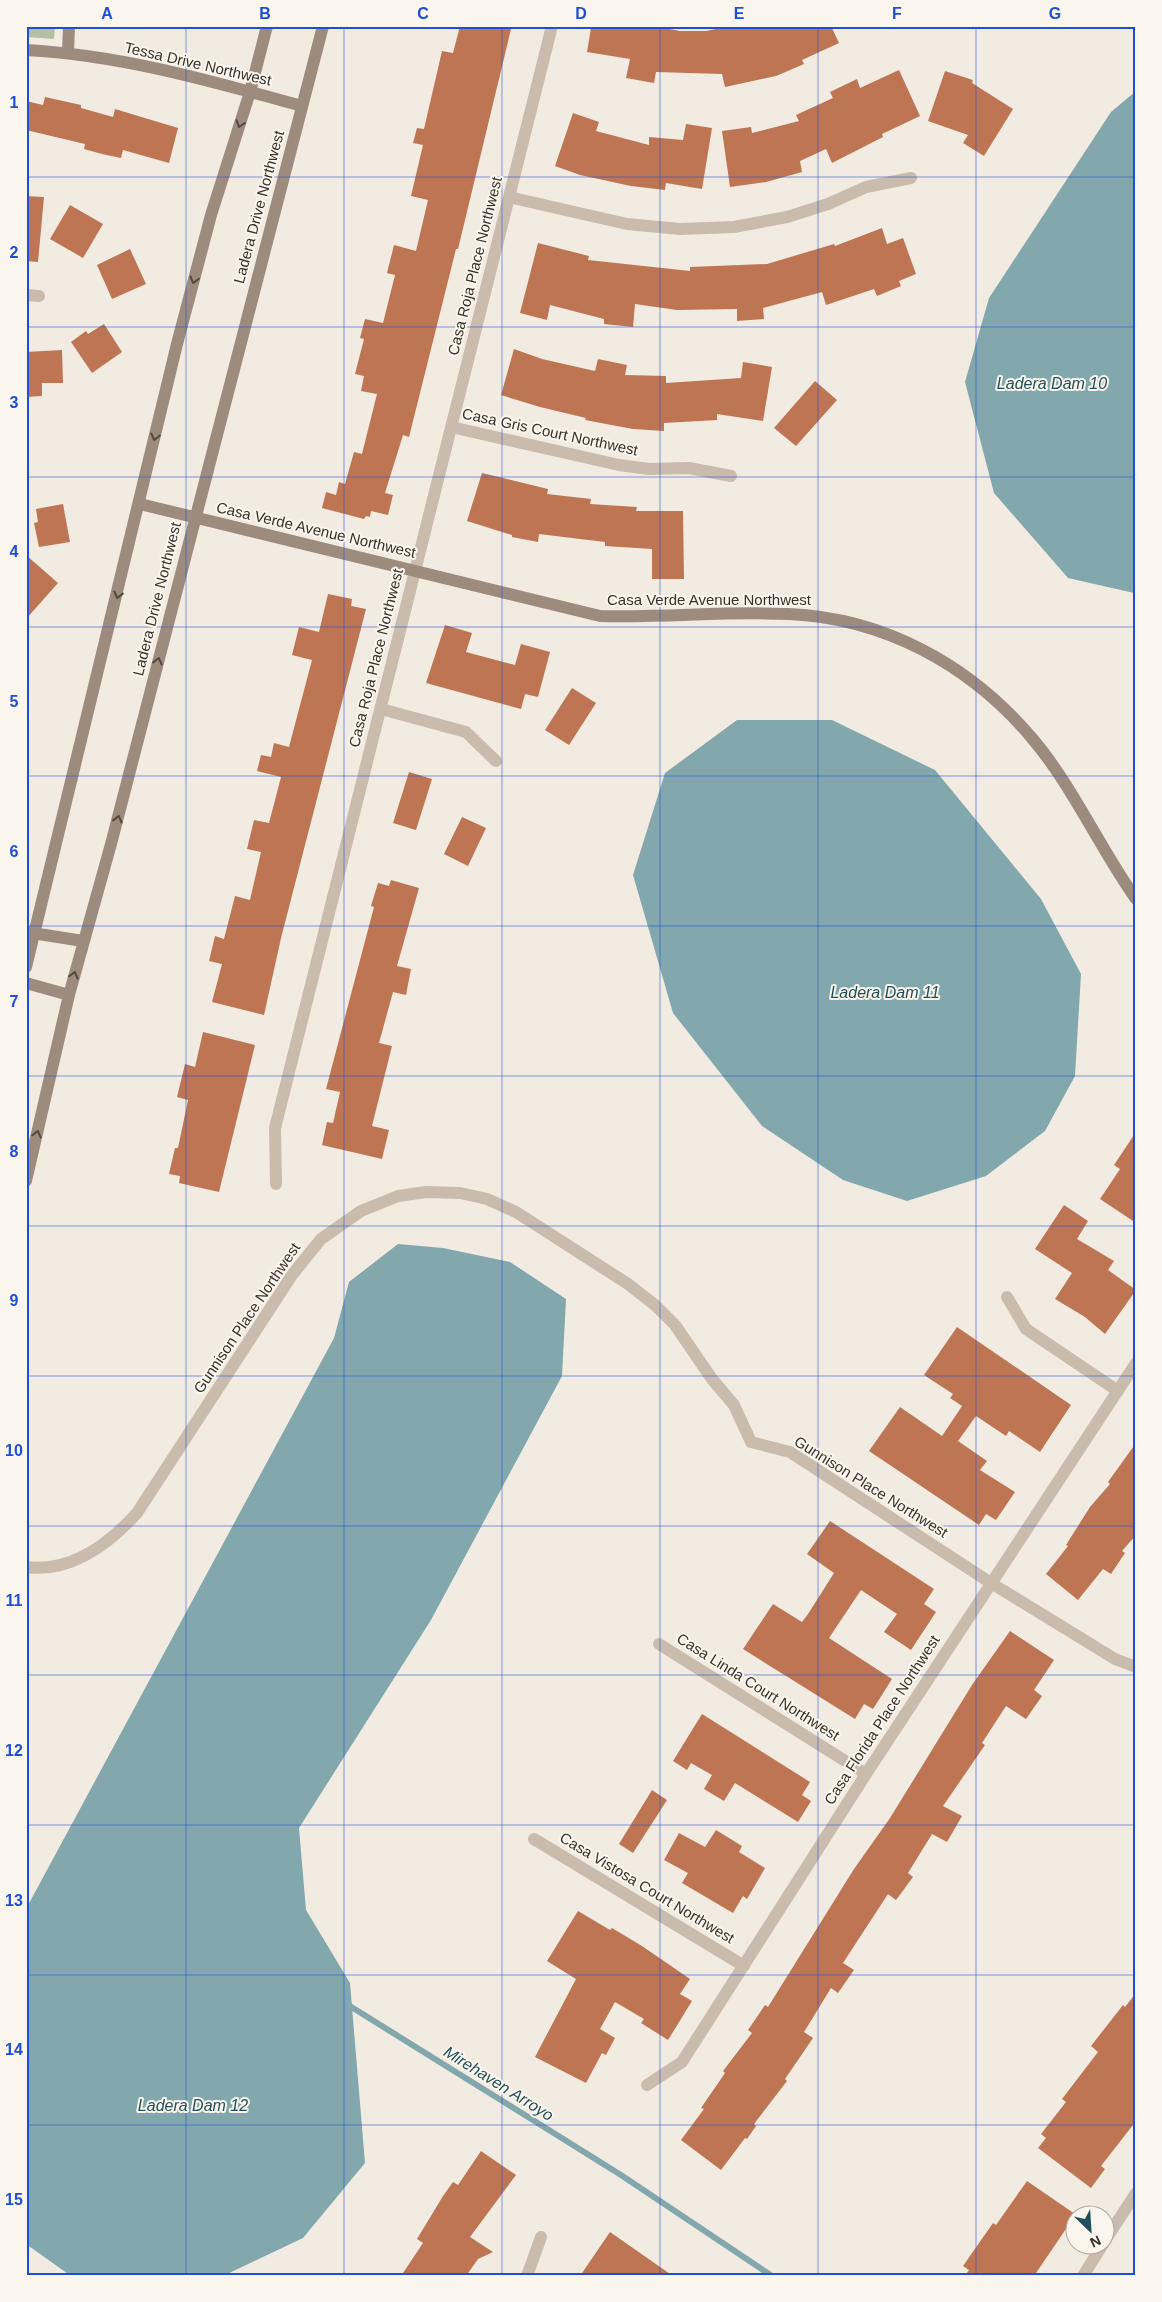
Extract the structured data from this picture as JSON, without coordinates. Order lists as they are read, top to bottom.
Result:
{
  "streets": {
    "main road": ["Tessa Drive Northwest", "Ladera Drive Northwest", "Casa Verde Avenue Northwest"],
    "street": [
      "Casa Roja Place Northwest",
      "Casa Gris Court Northwest",
      "Gunnison Place Northwest",
      "Casa Linda Court Northwest",
      "Casa Florida Place Northwest",
      "Casa Vistosa Court Northwest"
    ]
  },
  "crossings": [
    ["Tessa Drive Northwest", "Ladera Drive Northwest"],
    ["Ladera Drive Northwest", "Casa Verde Avenue Northwest"],
    ["Casa Roja Place Northwest", "Casa Gris Court Northwest"],
    ["Casa Roja Place Northwest", "Casa Verde Avenue Northwest"],
    ["Gunnison Place Northwest", "Casa Florida Place Northwest"],
    ["Casa Linda Court Northwest", "Casa Florida Place Northwest"],
    ["Casa Florida Place Northwest", "Casa Vistosa Court Northwest"]
  ],
  "water": [
    "Ladera Dam 10",
    "Ladera Dam 11",
    "Mirehaven Arroyo",
    "Ladera Dam 12"
  ],
  "north": "bottom right",
  "grid": {
    "columns": [
      "A",
      "B",
      "C",
      "D",
      "E",
      "F",
      "G"
    ],
    "rows": [
      "1",
      "2",
      "3",
      "4",
      "5",
      "6",
      "7",
      "8",
      "9",
      "10",
      "11",
      "12",
      "13",
      "14",
      "15"
    ]
  }
}
